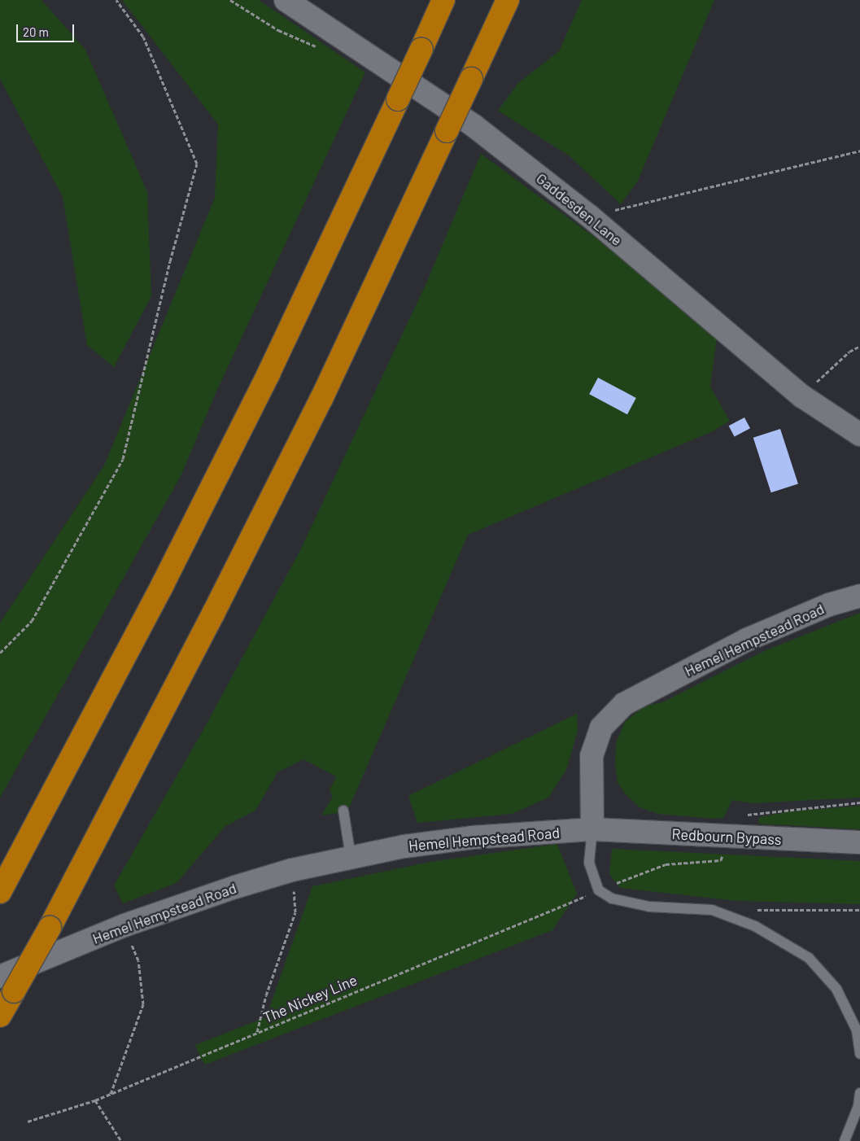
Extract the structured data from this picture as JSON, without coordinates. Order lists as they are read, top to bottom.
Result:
{
  "streets": {
    "street": ["Gaddesden Lane", "Hemel Hempstead Road", "Redbourn Bypass"],
    "path": ["The Nickey Line"]
  },
  "crossings": [
    ["Hemel Hempstead Road", "Redbourn Bypass"]
  ],
  "scale_bar": "20 m"
}
